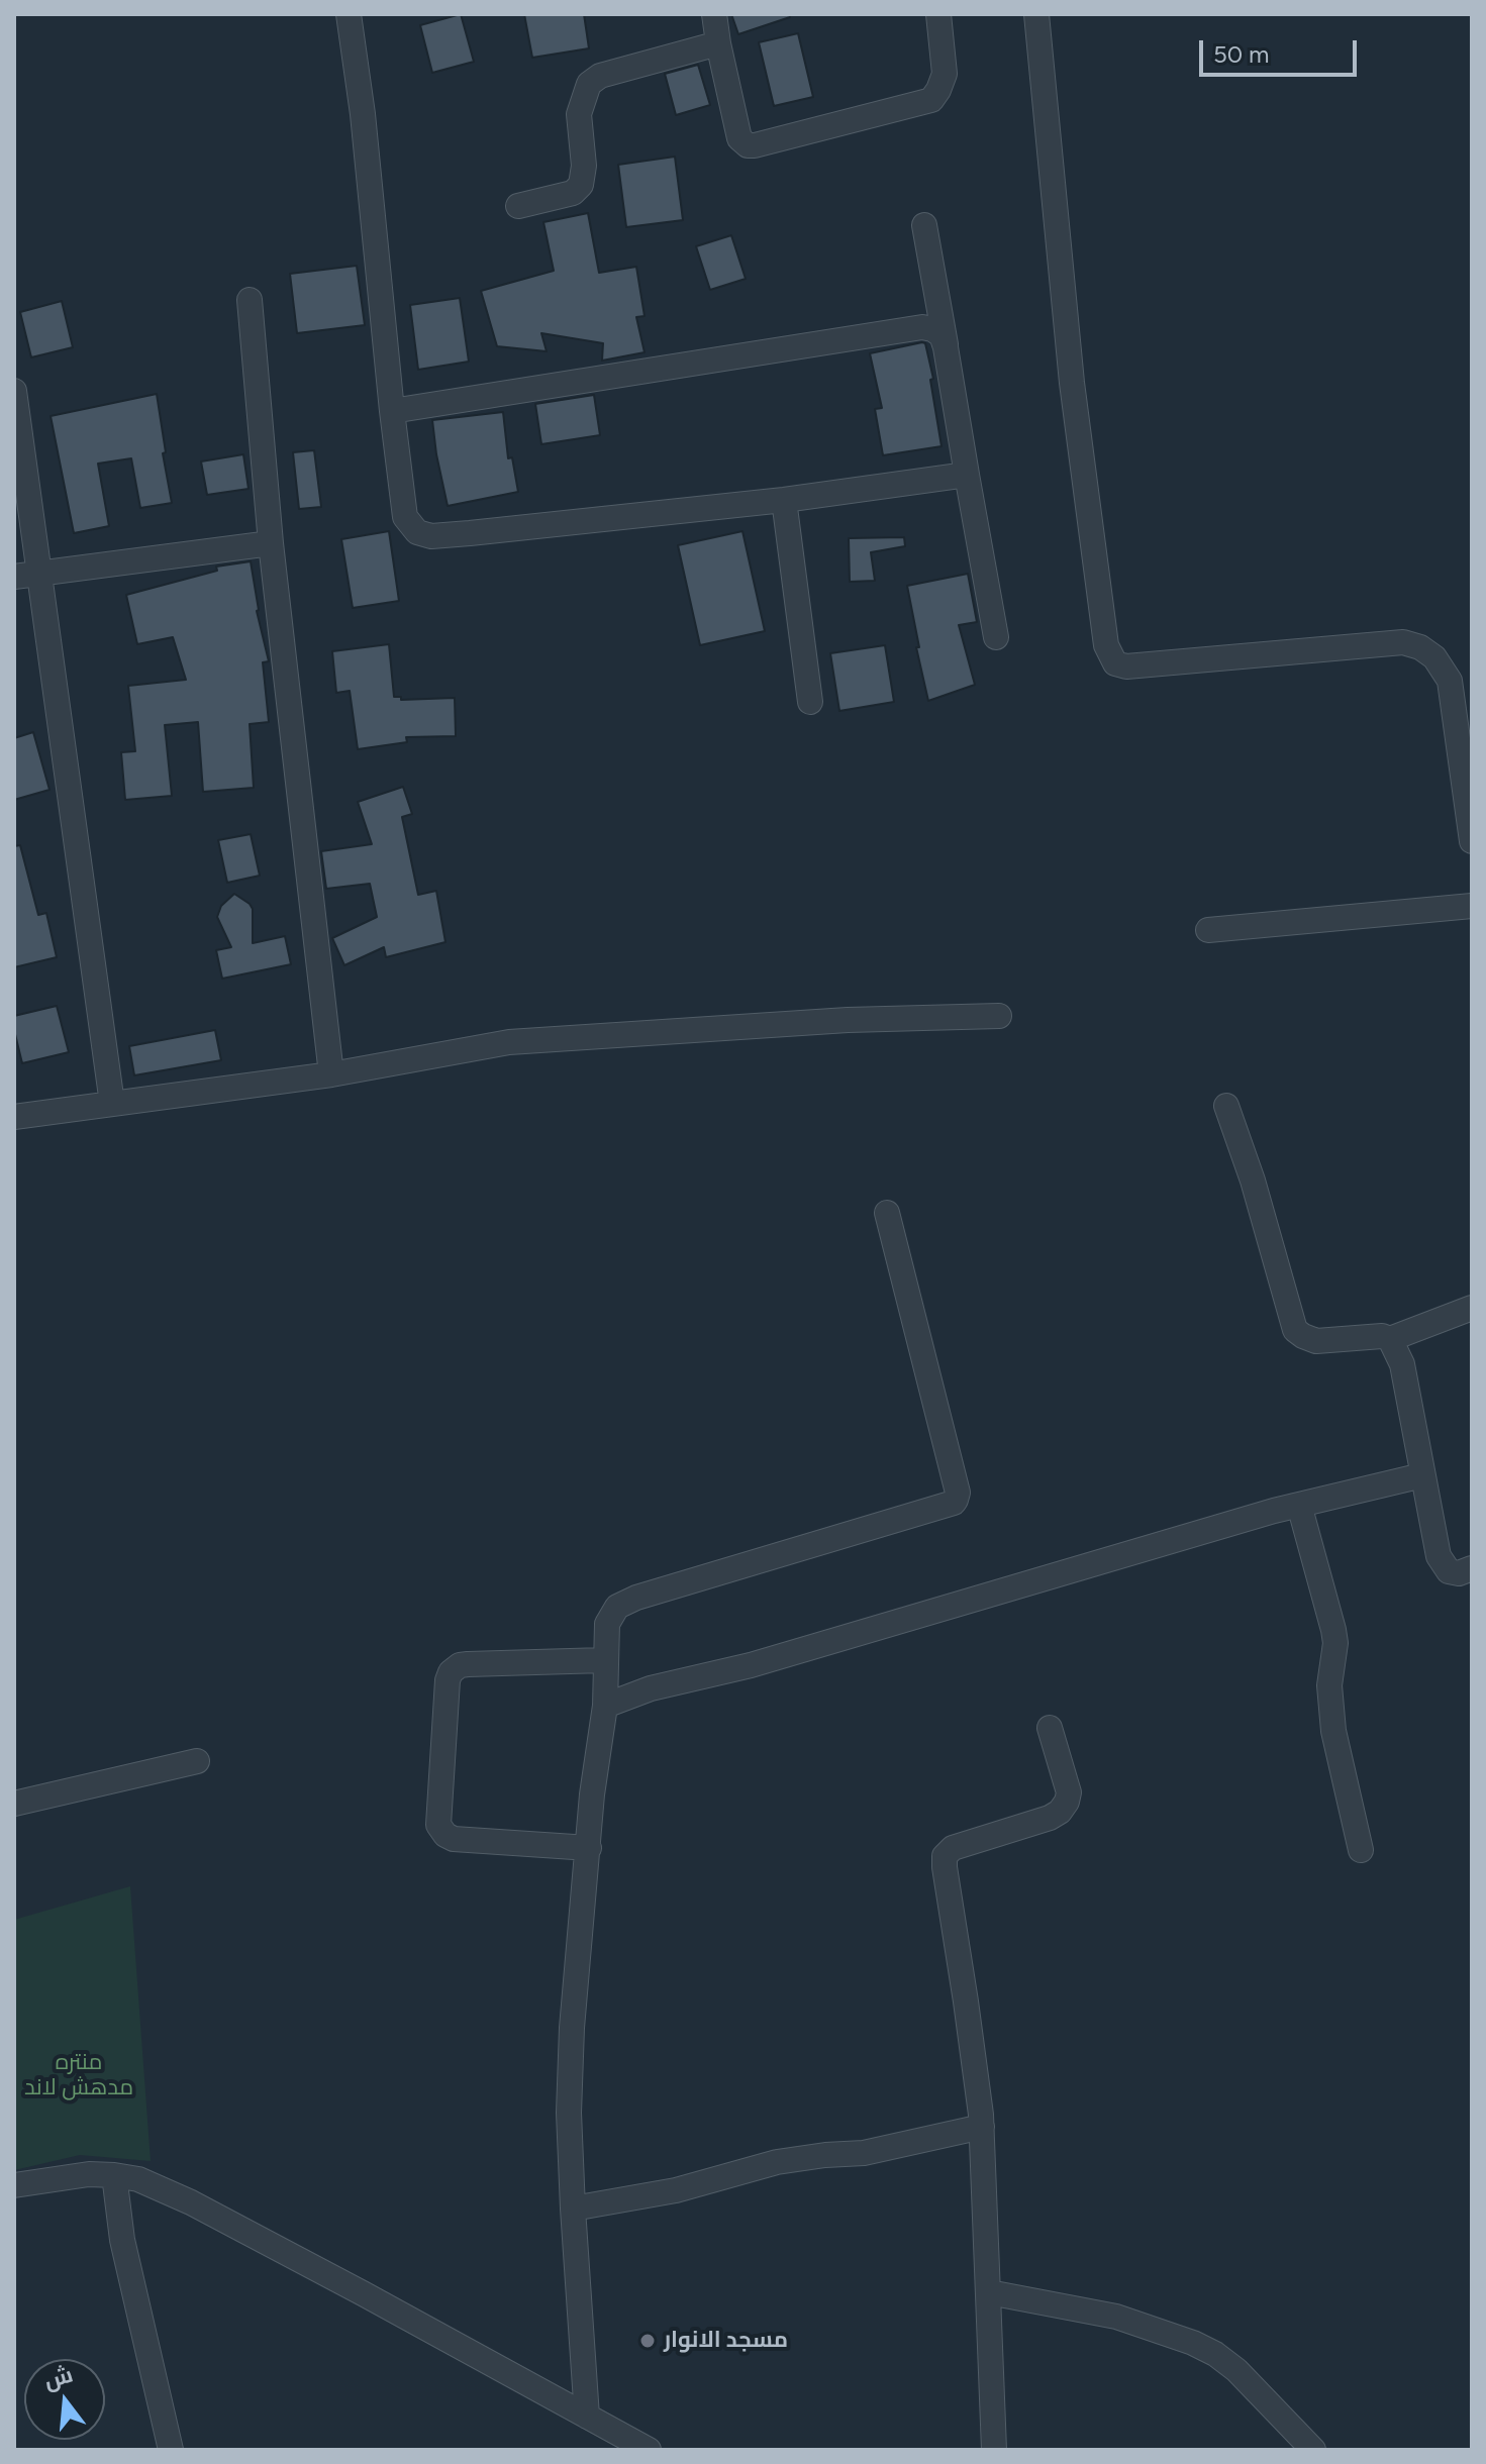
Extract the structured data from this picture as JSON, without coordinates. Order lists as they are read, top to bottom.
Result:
{
  "parks": ["منتره مدهش لاند"],
  "places": ["مسجد الانوار"],
  "scale_bar": "50 m",
  "north": "top"
}
